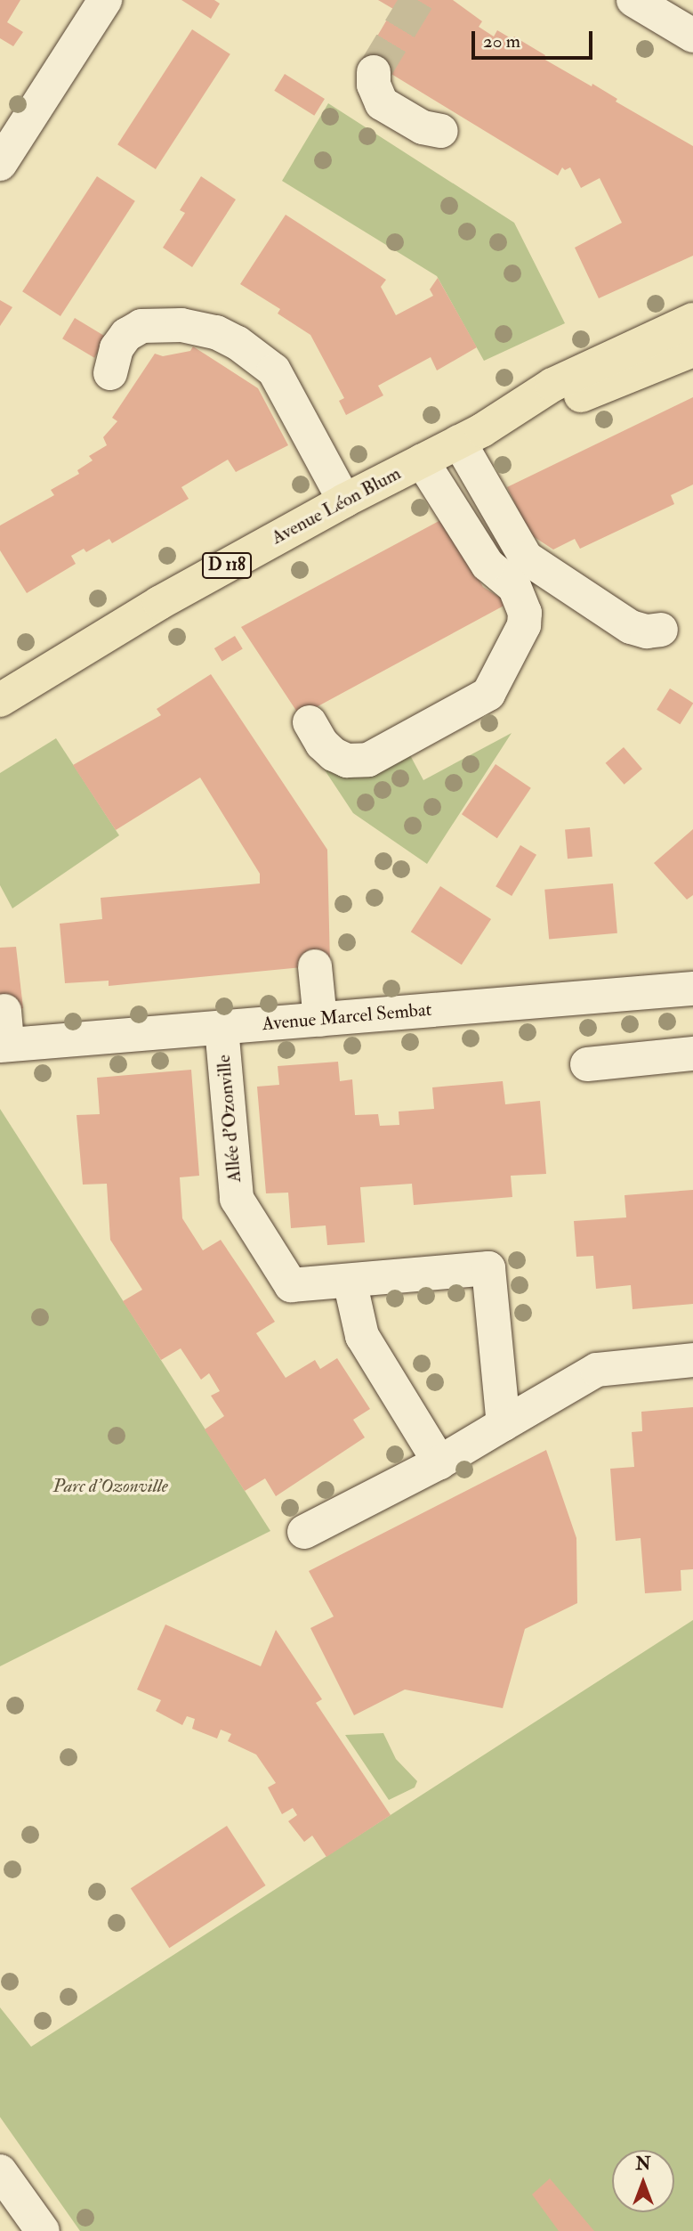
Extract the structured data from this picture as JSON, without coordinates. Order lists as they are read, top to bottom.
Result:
{
  "streets": {
    "main road": ["Avenue Léon Blum", "D 118"],
    "street": ["Avenue Marcel Sembat", "Allée d'Ozonville"]
  },
  "crossings": [
    ["Avenue Marcel Sembat", "Allée d'Ozonville"]
  ],
  "parks": ["Parc d'Ozonville"],
  "scale_bar": "20 m",
  "north": "top"
}
